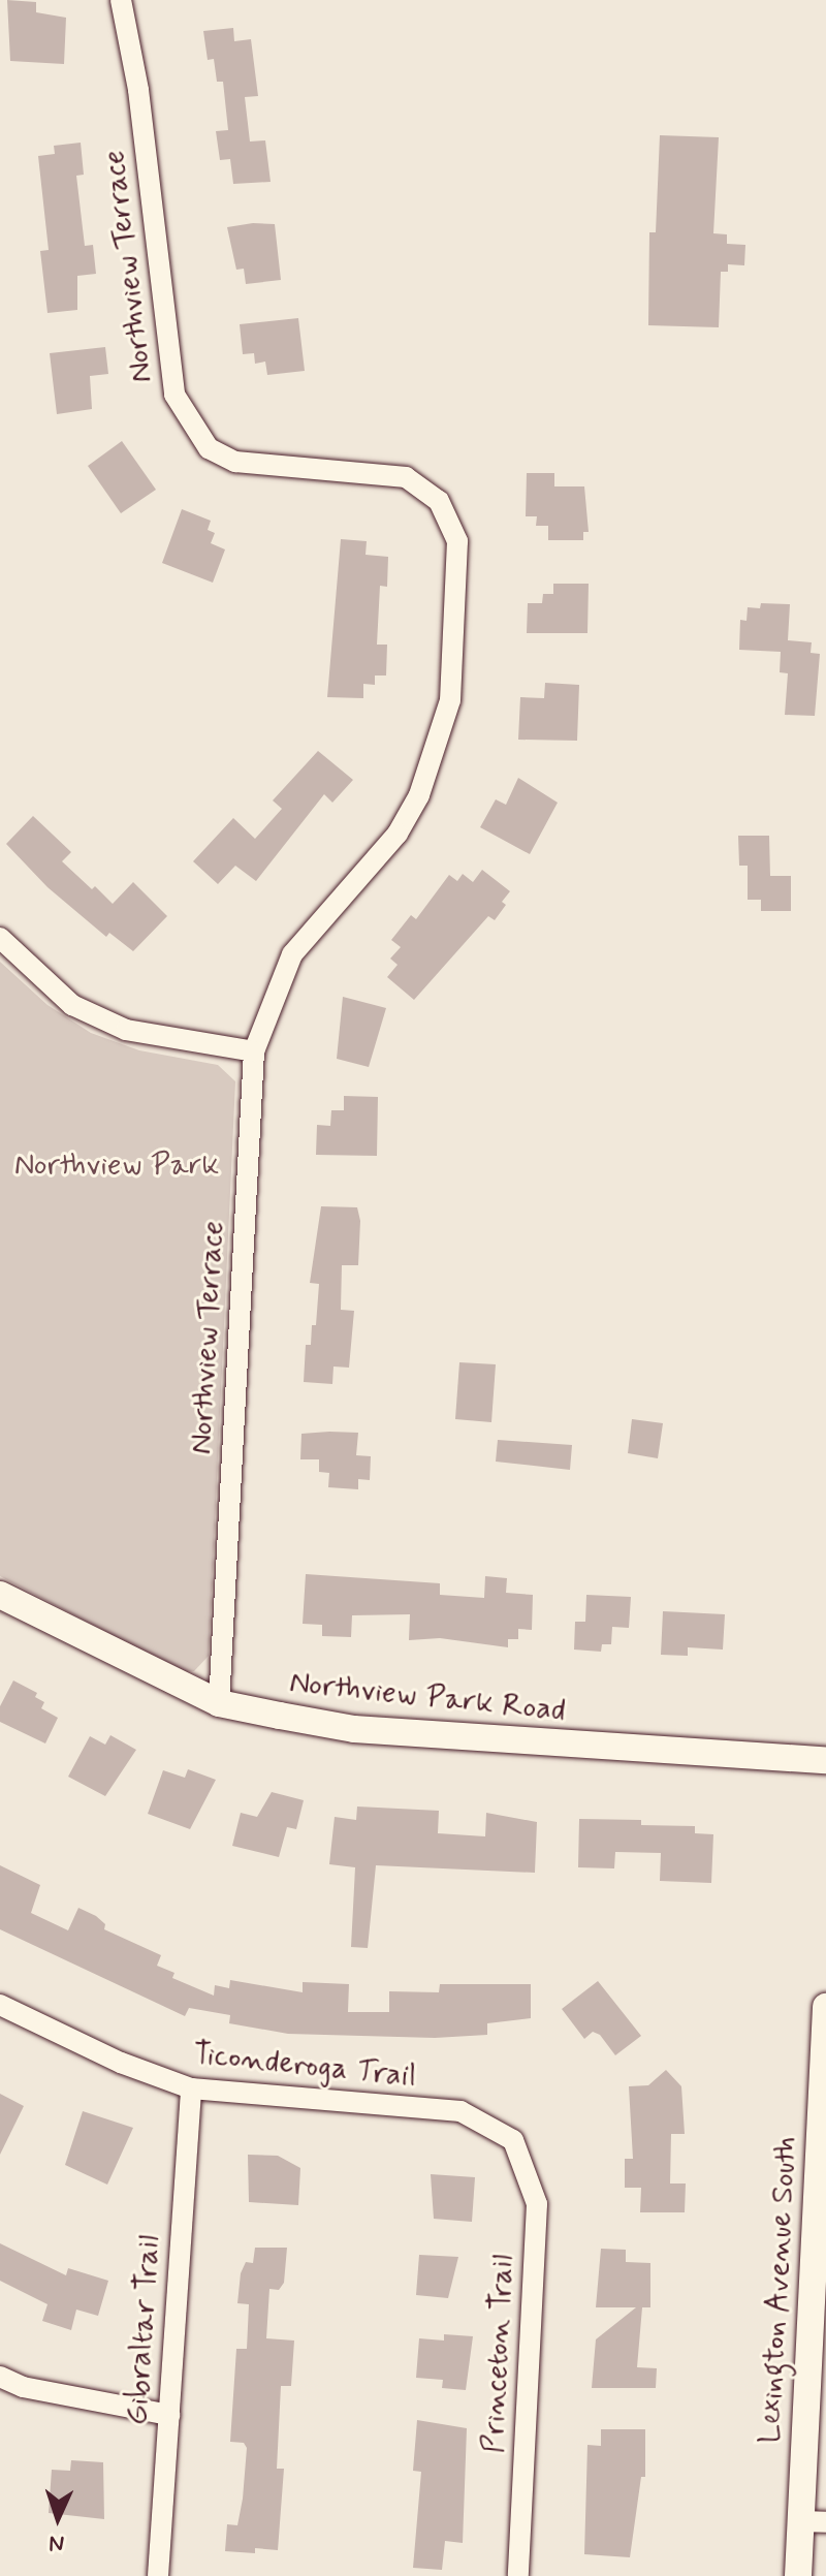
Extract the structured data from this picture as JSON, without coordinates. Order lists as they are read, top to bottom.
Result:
{
  "streets": {
    "street": [
      "Northview Terrace",
      "Northview Park Road",
      "Ticonderoga Trail",
      "Lexington Avenue South",
      "Gibraltar Trail",
      "Princeton Trail"
    ]
  },
  "crossings": [
    ["Northview Terrace", "Northview Park Road"],
    ["Ticonderoga Trail", "Gibraltar Trail"],
    ["Ticonderoga Trail", "Princeton Trail"]
  ],
  "parks": ["Northview Park"],
  "north": "bottom"
}
